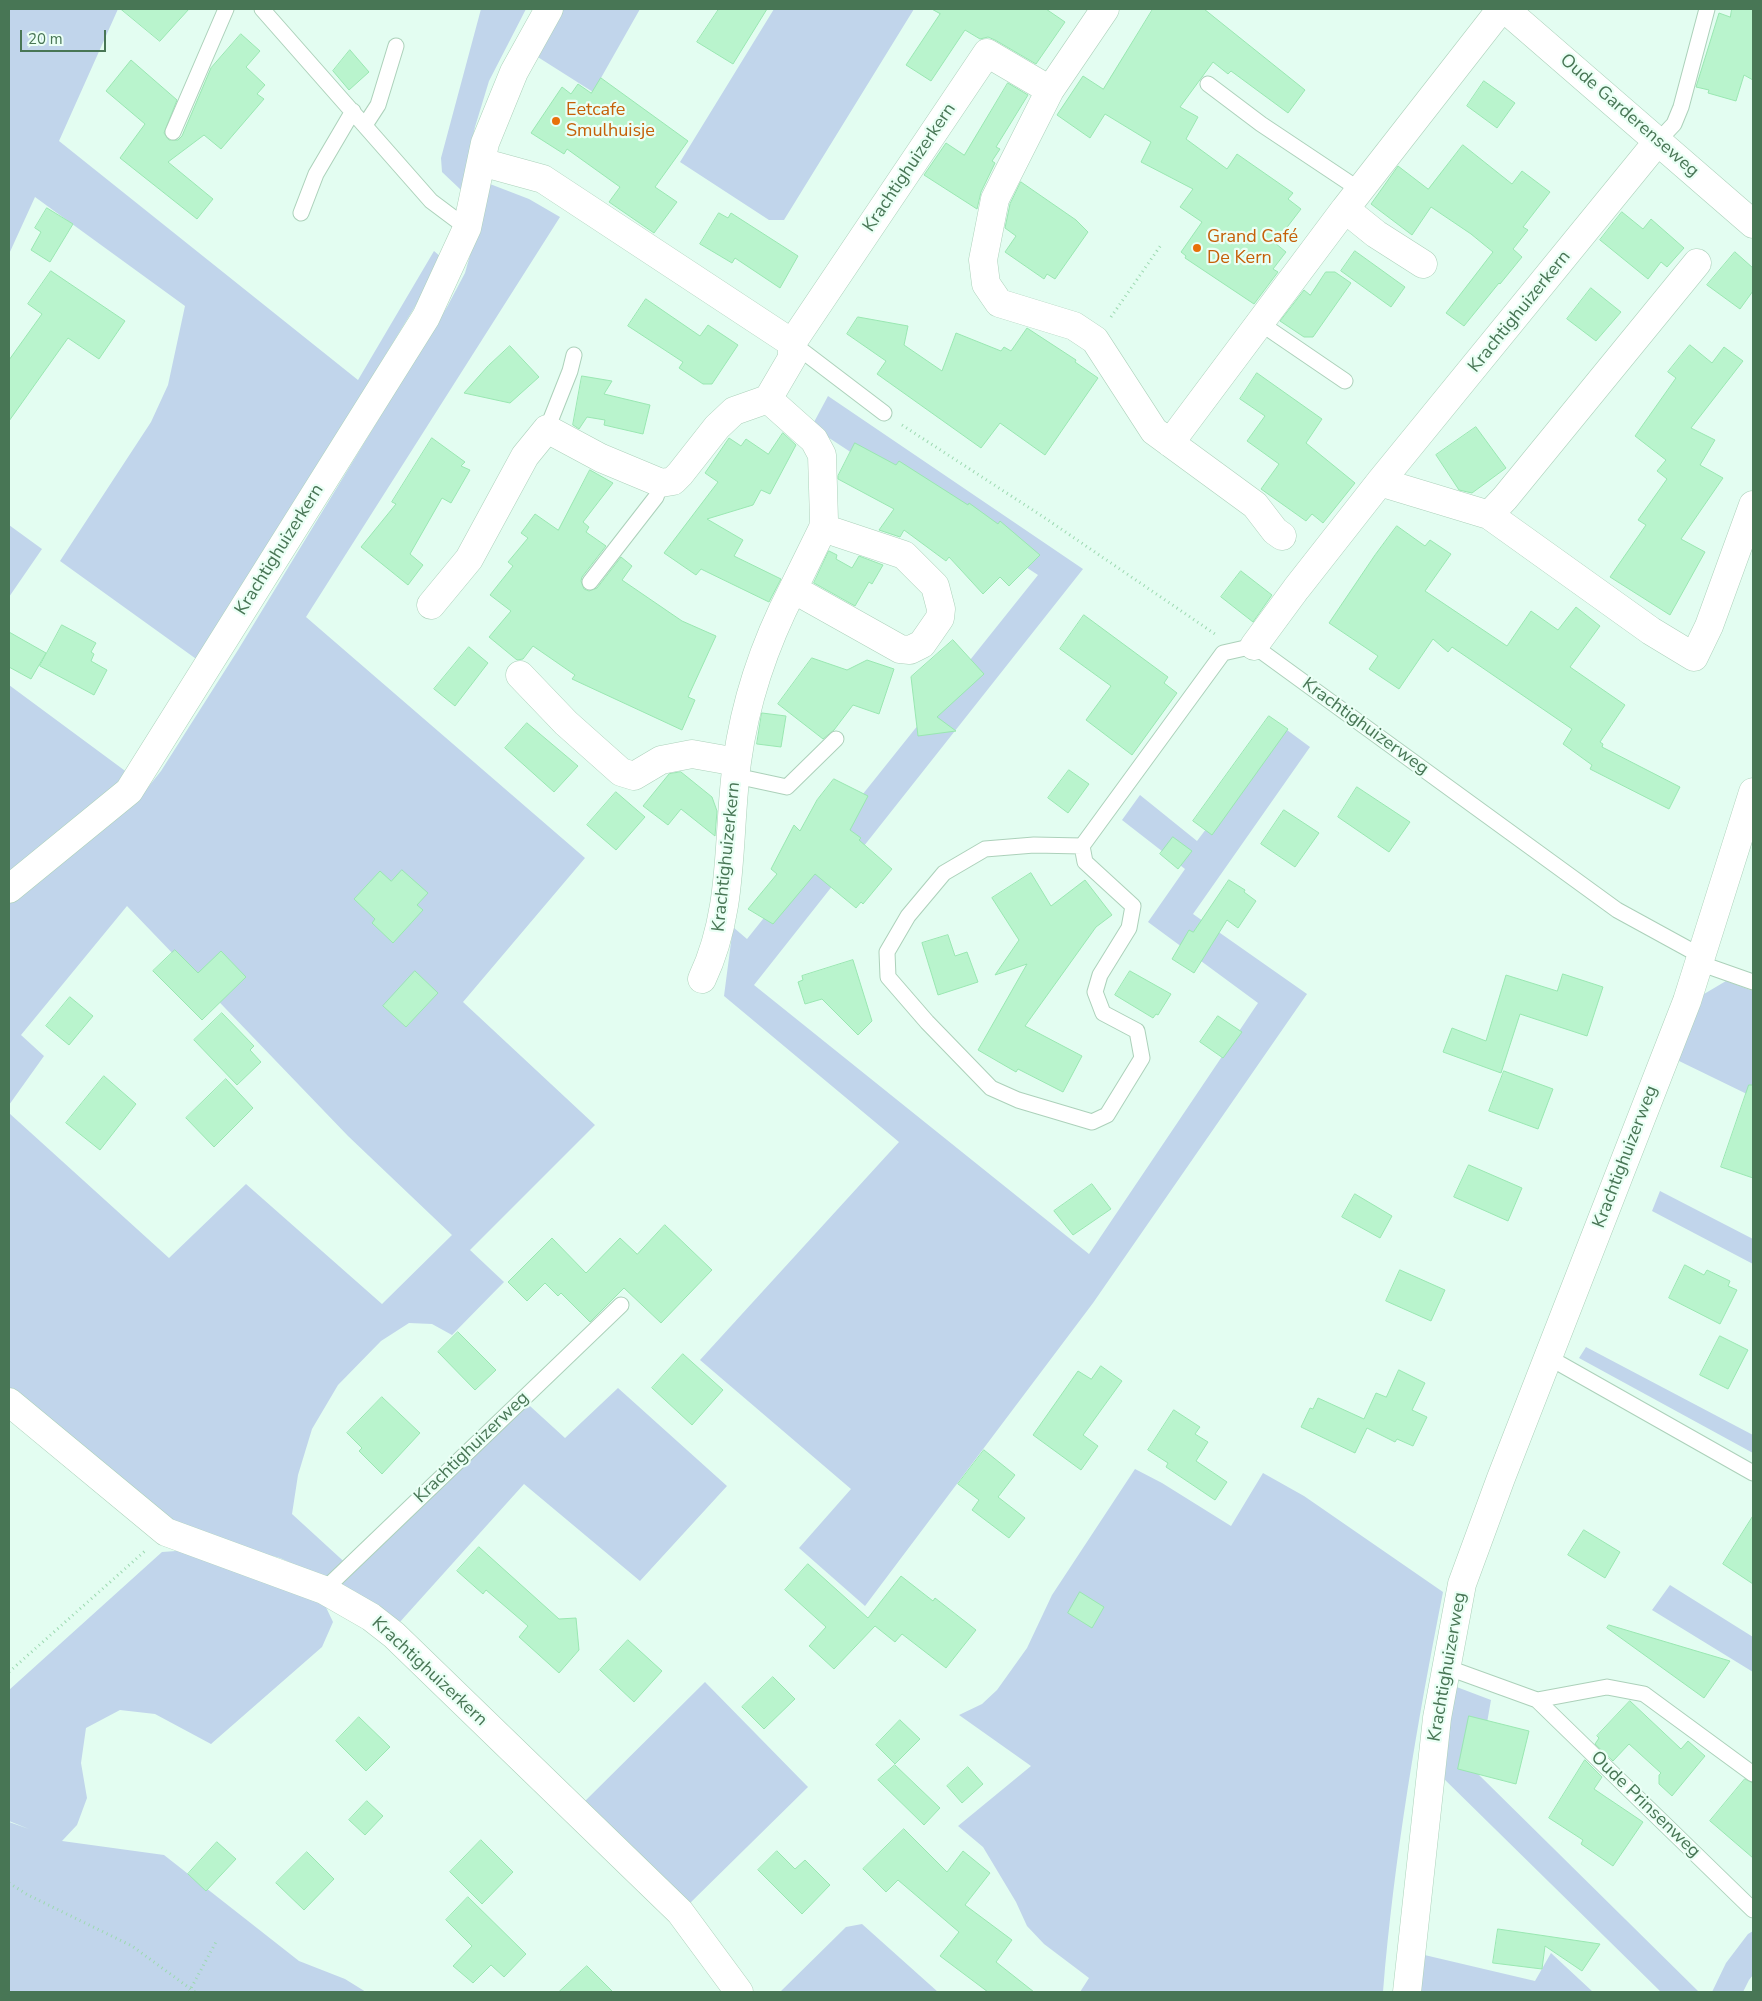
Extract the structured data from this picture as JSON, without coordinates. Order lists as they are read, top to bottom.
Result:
{
  "streets": {
    "street": ["Oude Garderenseweg", "Krachtighuizerkern", "Krachtighuizerweg"],
    "lane": ["Oude Prinsenweg"]
  },
  "crossings": [
    ["Oude Garderenseweg", "Krachtighuizerkern"],
    ["Krachtighuizerkern", "Krachtighuizerweg"],
    ["Krachtighuizerweg", "Oude Prinsenweg"]
  ],
  "places": ["Eetcafe Smulhuisje", "Grand Café De Kern"],
  "scale_bar": "20 m"
}
